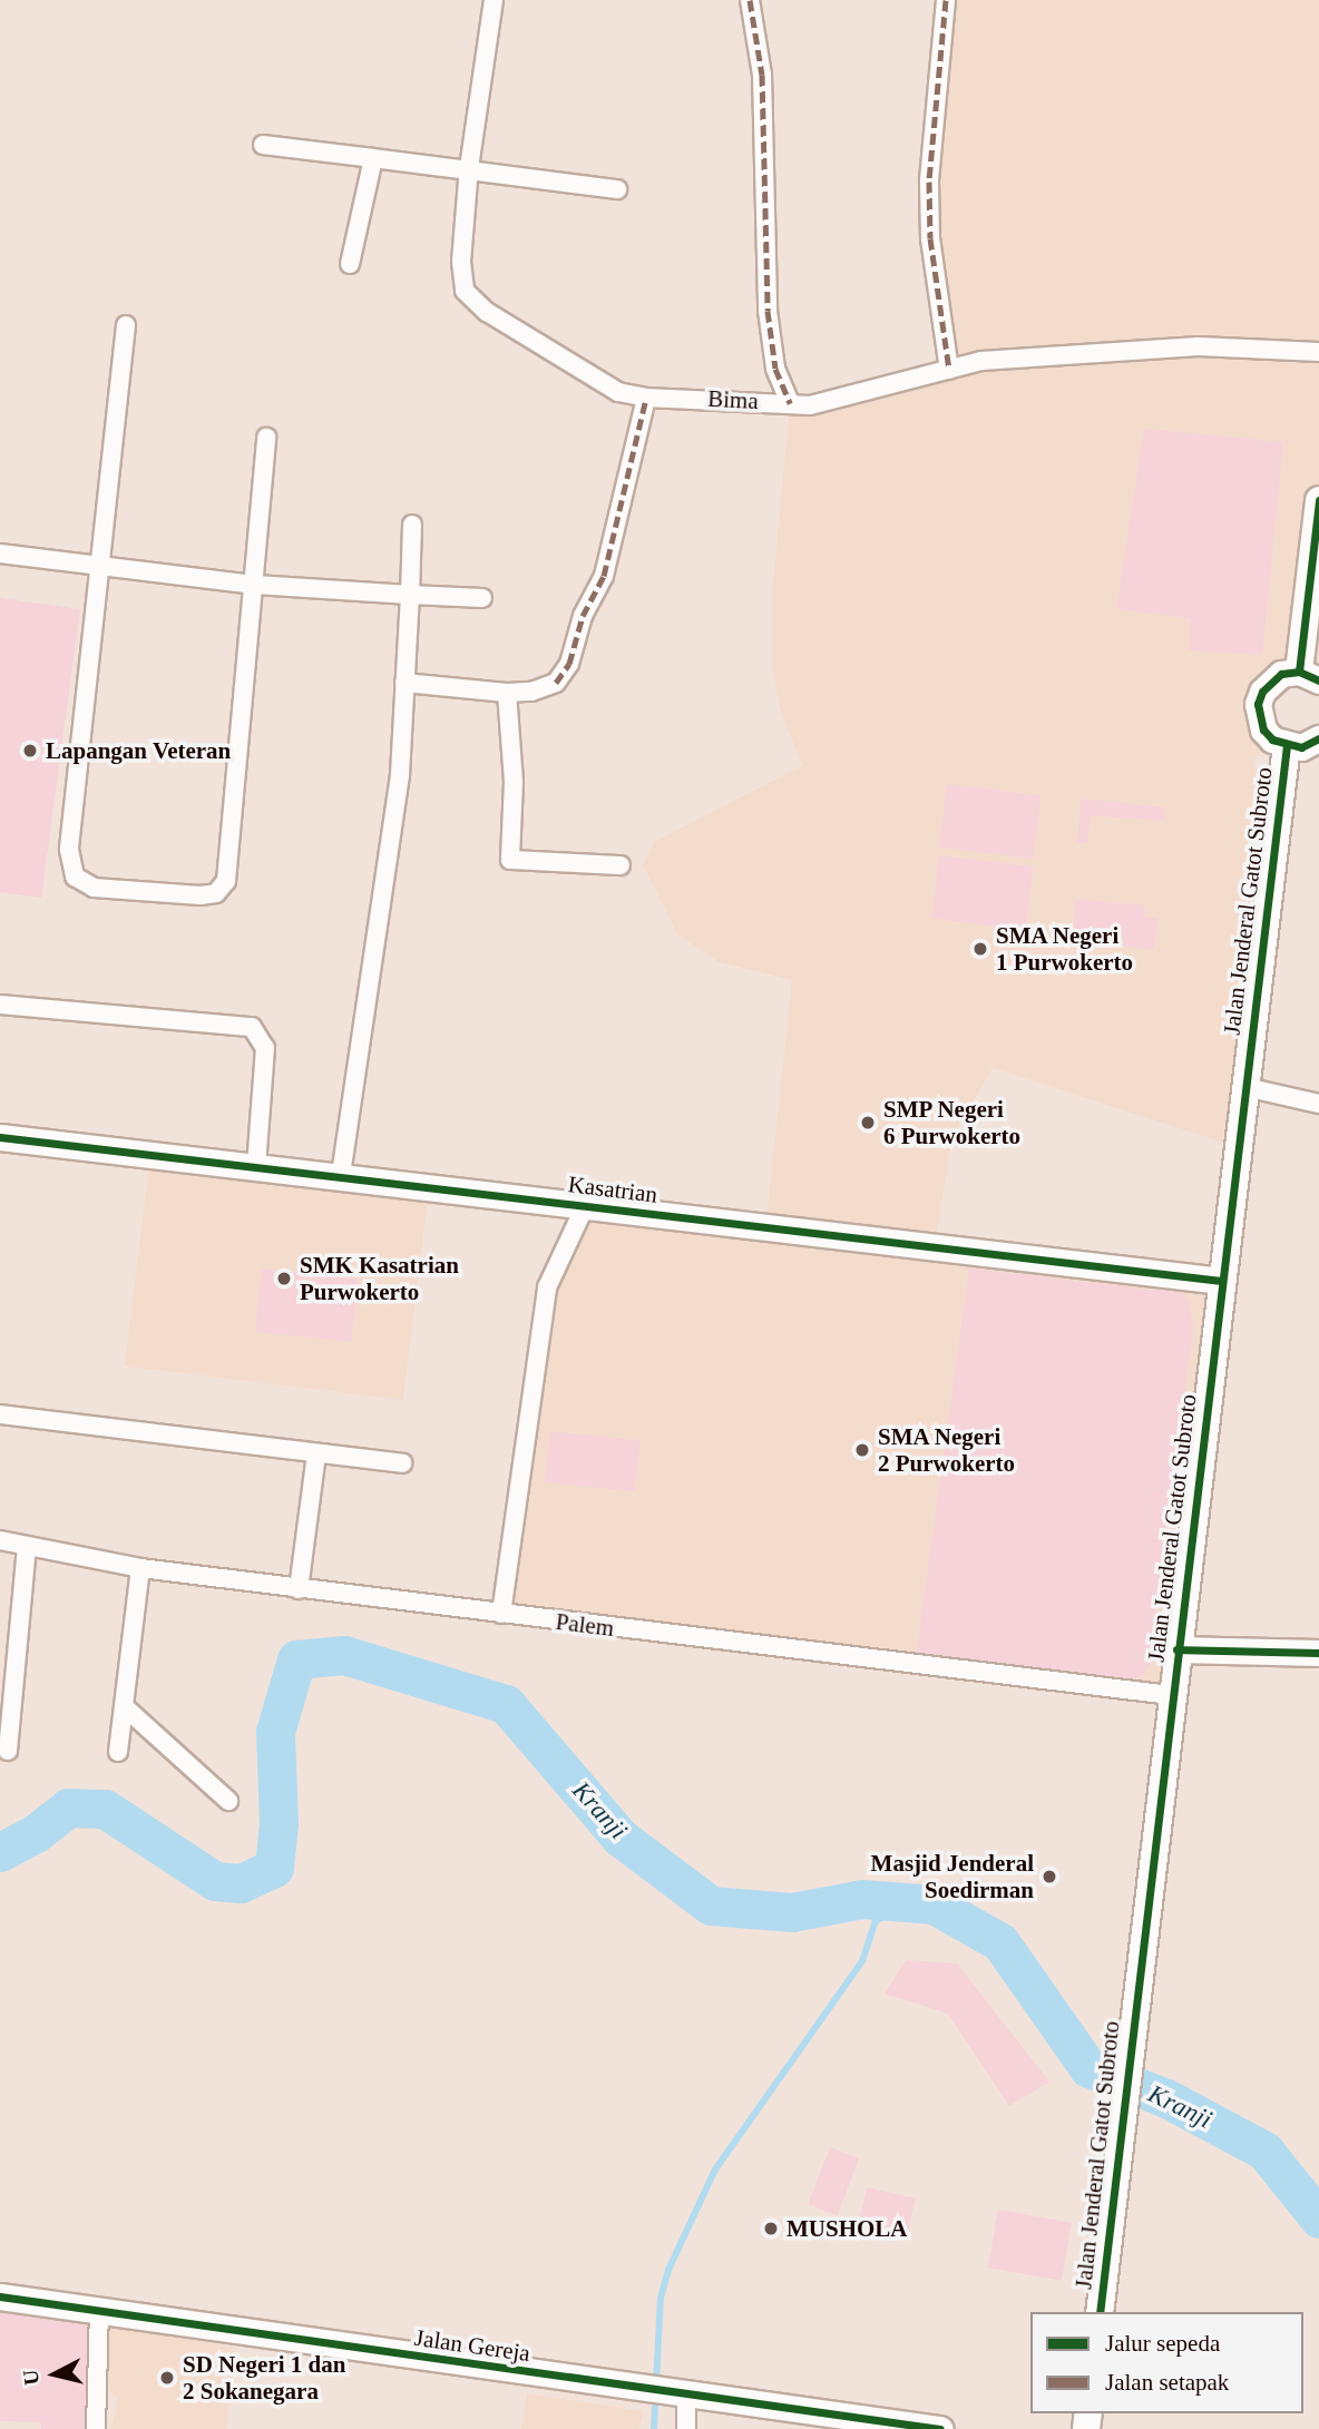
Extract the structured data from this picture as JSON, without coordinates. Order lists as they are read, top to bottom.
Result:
{
  "streets": {
    "main road": ["Jalan Jenderal Gatot Subroto"],
    "street": [
      "Bima",
      "Kasatrian",
      "Palem",
      "Jalan Gereja"
    ]
  },
  "crossings": [
    ["Jalan Jenderal Gatot Subroto", "Kasatrian"],
    ["Jalan Jenderal Gatot Subroto", "Palem"]
  ],
  "water": ["Kranji"],
  "places": [
    "Lapangan Veteran",
    "SMA Negeri 1 Purwokerto",
    "SMP Negeri 6 Purwokerto",
    "SMK Kasatrian Purwokerto",
    "SMA Negeri 2 Purwokerto",
    "Masjid Jenderal Soedirman",
    "MUSHOLA",
    "SD Negeri 1 dan 2 Sokanegara"
  ],
  "legend": ["Jalur sepeda", "Jalan setapak"],
  "north": "left"
}
